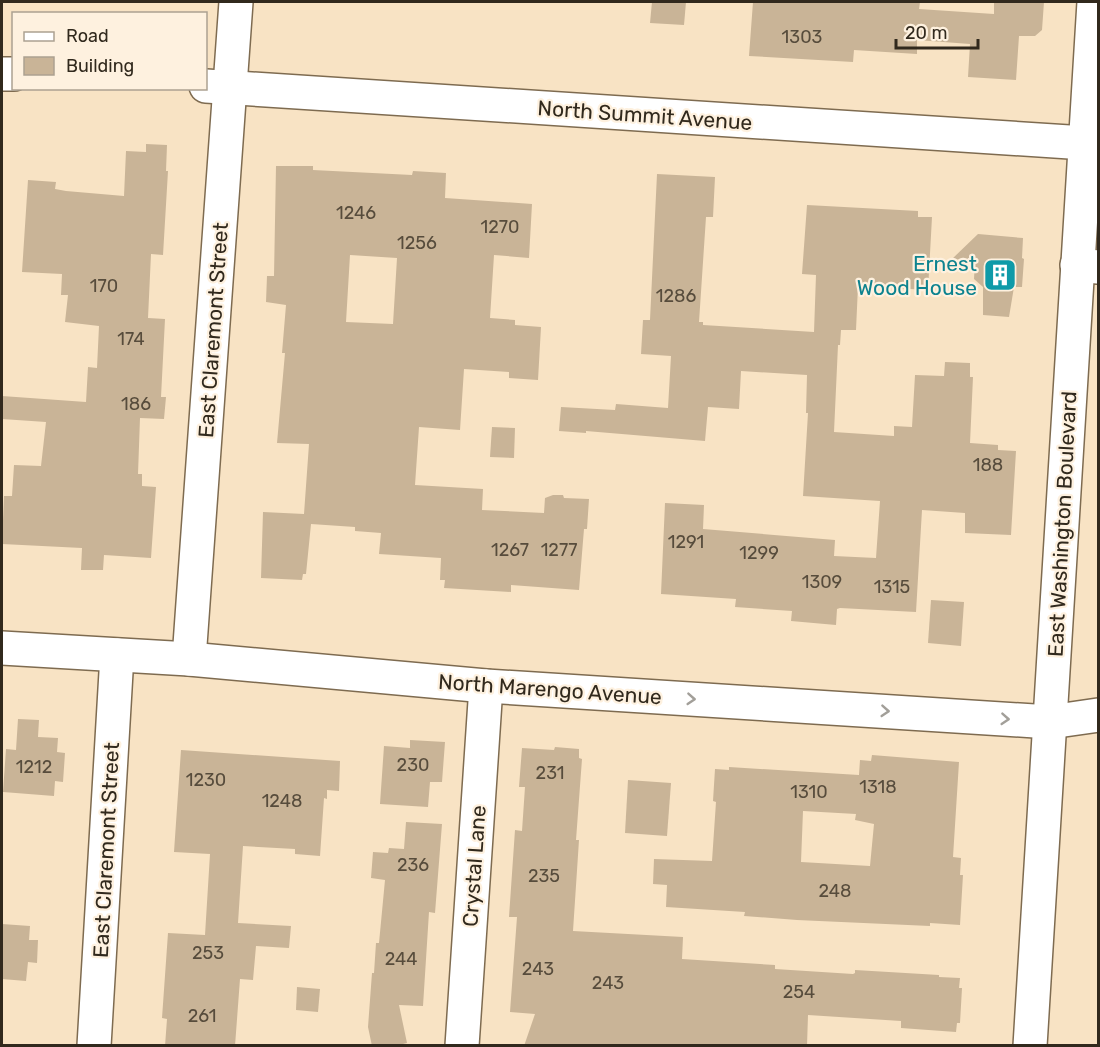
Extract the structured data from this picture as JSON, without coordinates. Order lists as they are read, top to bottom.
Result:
{
  "streets": {
    "street": [
      "North Summit Avenue",
      "East Claremont Street",
      "East Washington Boulevard",
      "North Marengo Avenue",
      "Crystal Lane"
    ]
  },
  "crossings": [
    ["North Summit Avenue", "East Claremont Street"],
    ["North Summit Avenue", "East Washington Boulevard"],
    ["East Claremont Street", "North Marengo Avenue"],
    ["East Washington Boulevard", "North Marengo Avenue"],
    ["North Marengo Avenue", "Crystal Lane"]
  ],
  "one_way": ["North Marengo Avenue"],
  "places": {
    "building": ["Ernest Wood House"]
  },
  "house_numbers": [
    "1303",
    "1246",
    "1270",
    "1256",
    "170",
    "1286",
    "174",
    "186",
    "188",
    "1291",
    "1267",
    "1277",
    "1299",
    "1309",
    "1315",
    "230",
    "1212",
    "231",
    "1230",
    "1318",
    "1310",
    "1248",
    "236",
    "235",
    "248",
    "253",
    "244",
    "243",
    "243",
    "254",
    "261"
  ],
  "legend": ["Road", "Building"],
  "scale_bar": "20 m"
}
